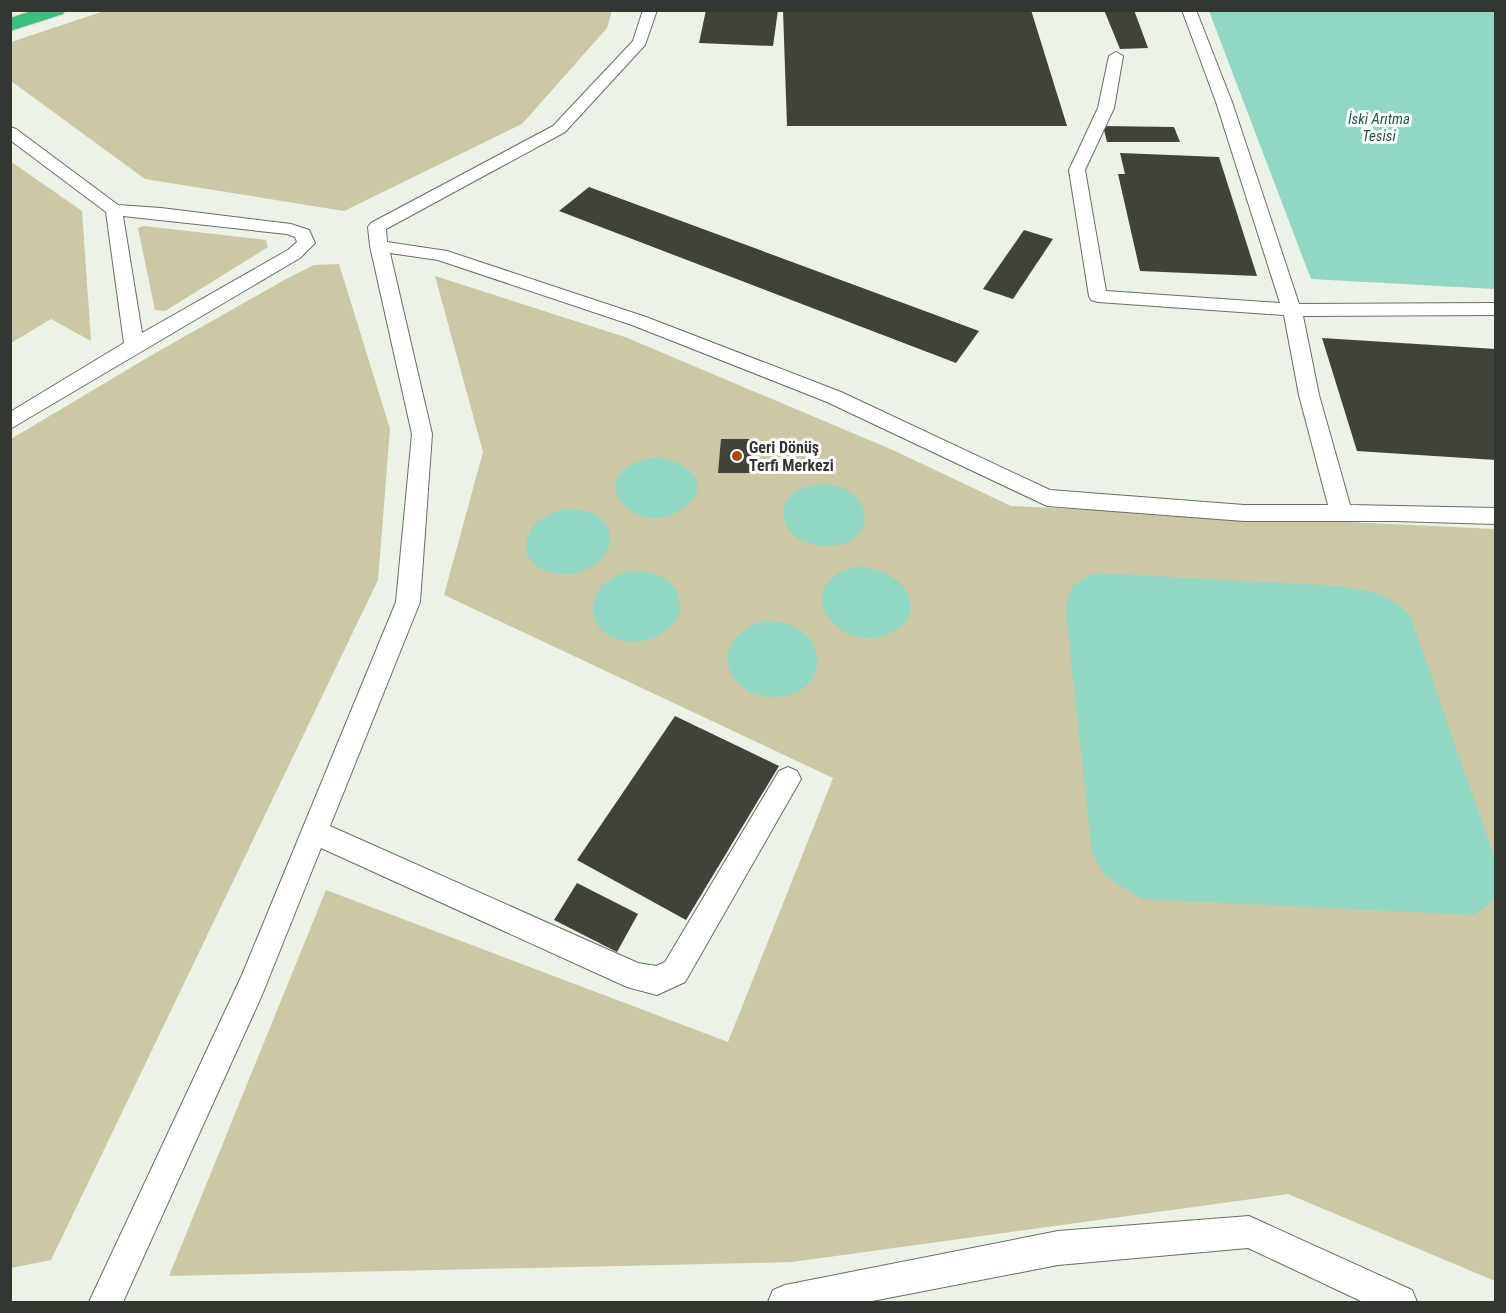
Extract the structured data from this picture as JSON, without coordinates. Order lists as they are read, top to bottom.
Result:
{
  "water": ["İski Arıtma Tesisi"],
  "places": ["Geri Dönüş Terfi Merkezi"]
}
